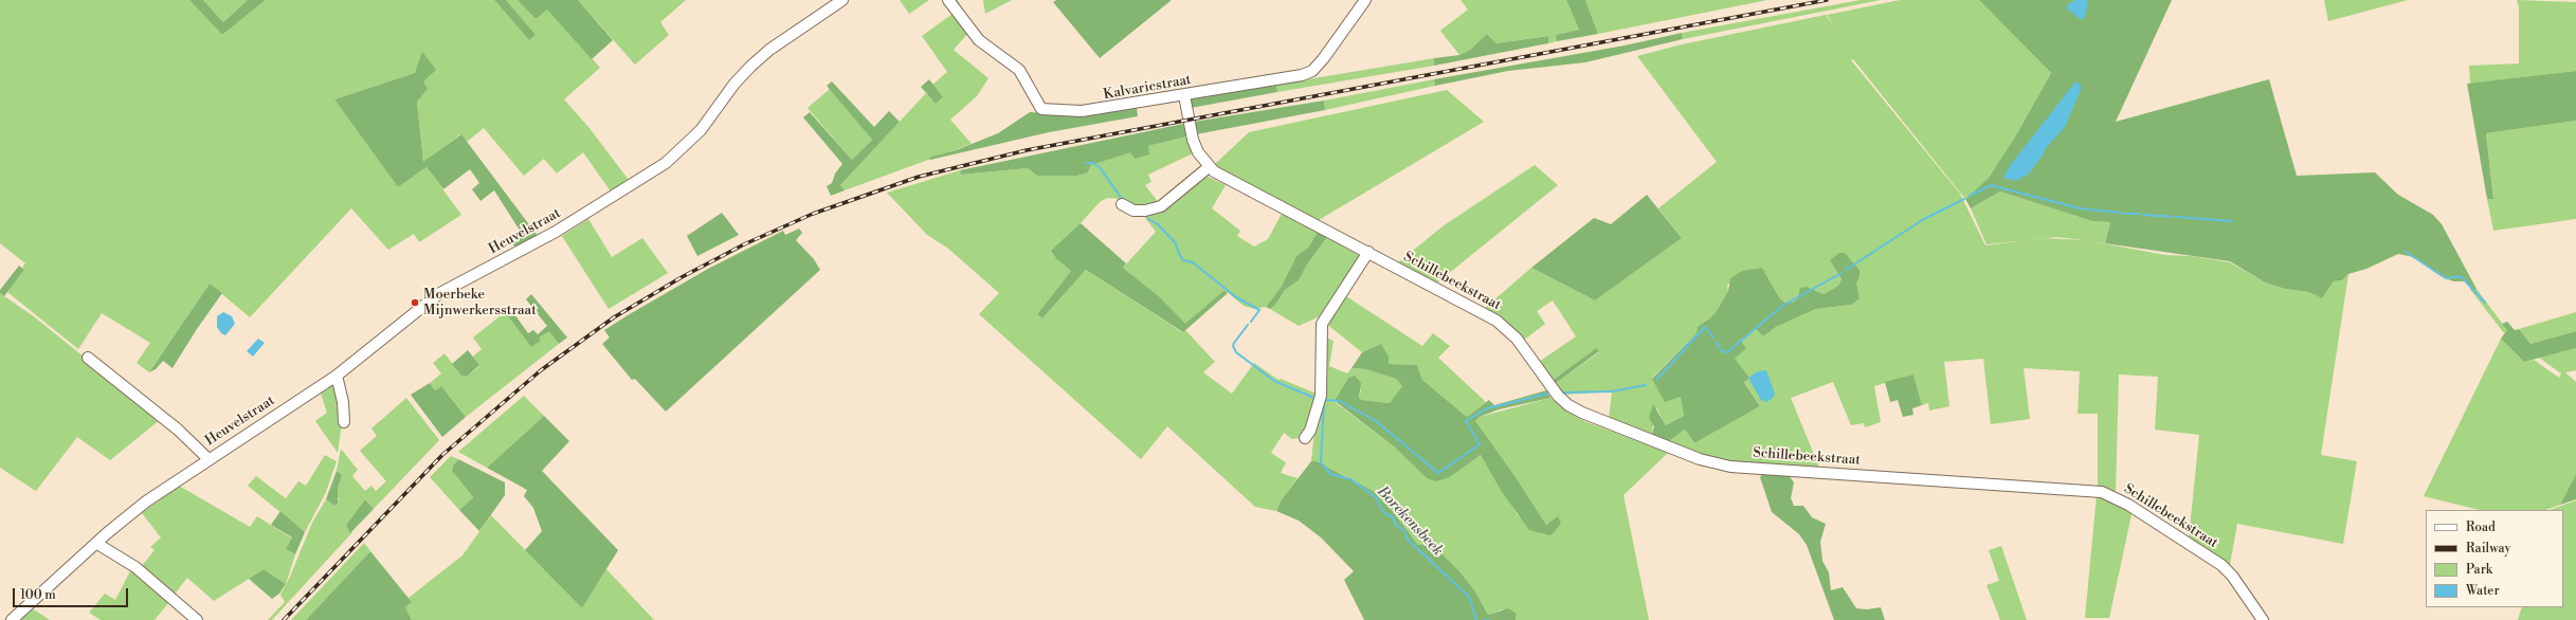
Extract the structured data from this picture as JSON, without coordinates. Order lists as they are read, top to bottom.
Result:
{
  "streets": {
    "street": ["Kalvariestraat", "Heuvelstraat", "Schillebeekstraat"]
  },
  "water": ["Borekensbeek"],
  "places": ["Moerbeke Mijnwerkersstraat"],
  "legend": [
    "Road",
    "Railway",
    "Park",
    "Water"
  ],
  "scale_bar": "100 m"
}
